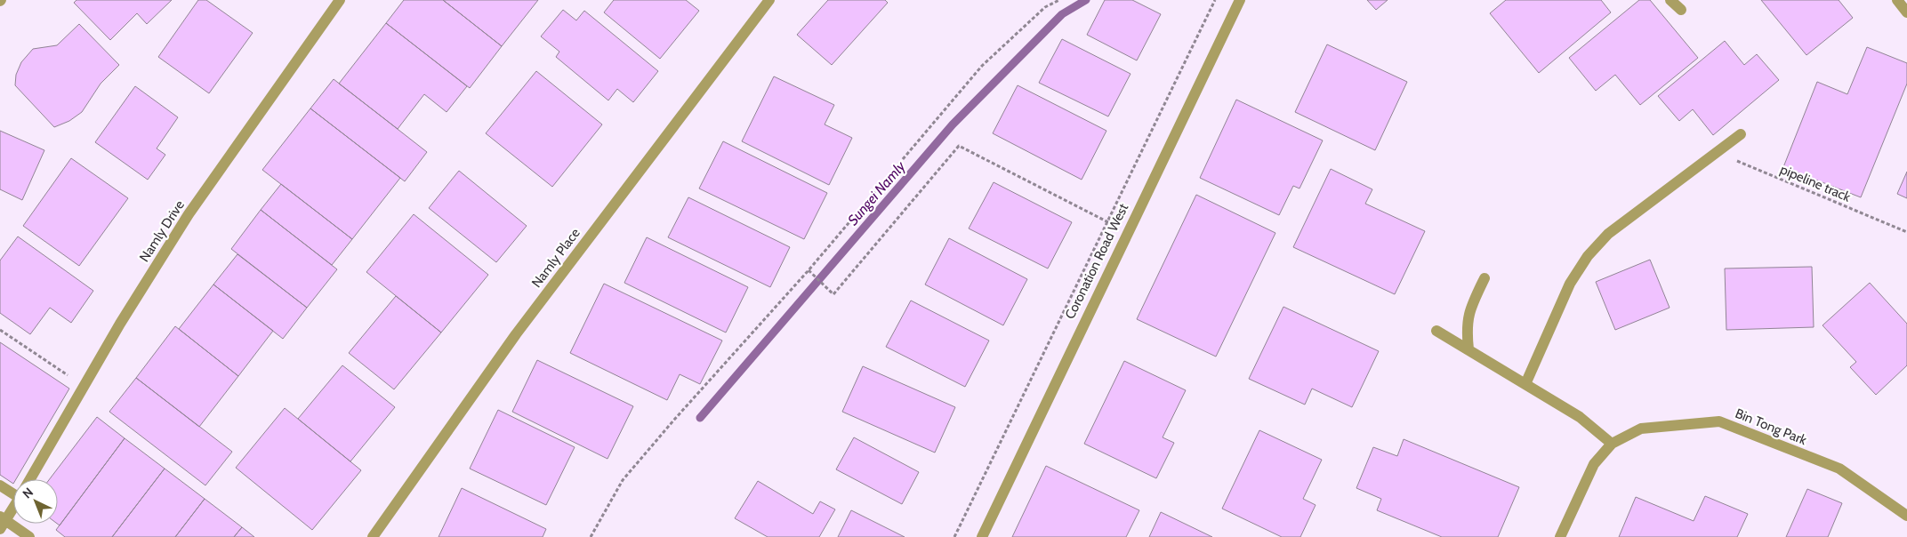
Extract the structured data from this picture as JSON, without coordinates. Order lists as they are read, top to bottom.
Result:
{
  "streets": {
    "street": [
      "Namly Drive",
      "Namly Place",
      "Coronation Road West",
      "Bin Tong Park"
    ],
    "path": ["pipeline track"]
  },
  "water": ["Sungei Namly"],
  "north": "top left"
}
